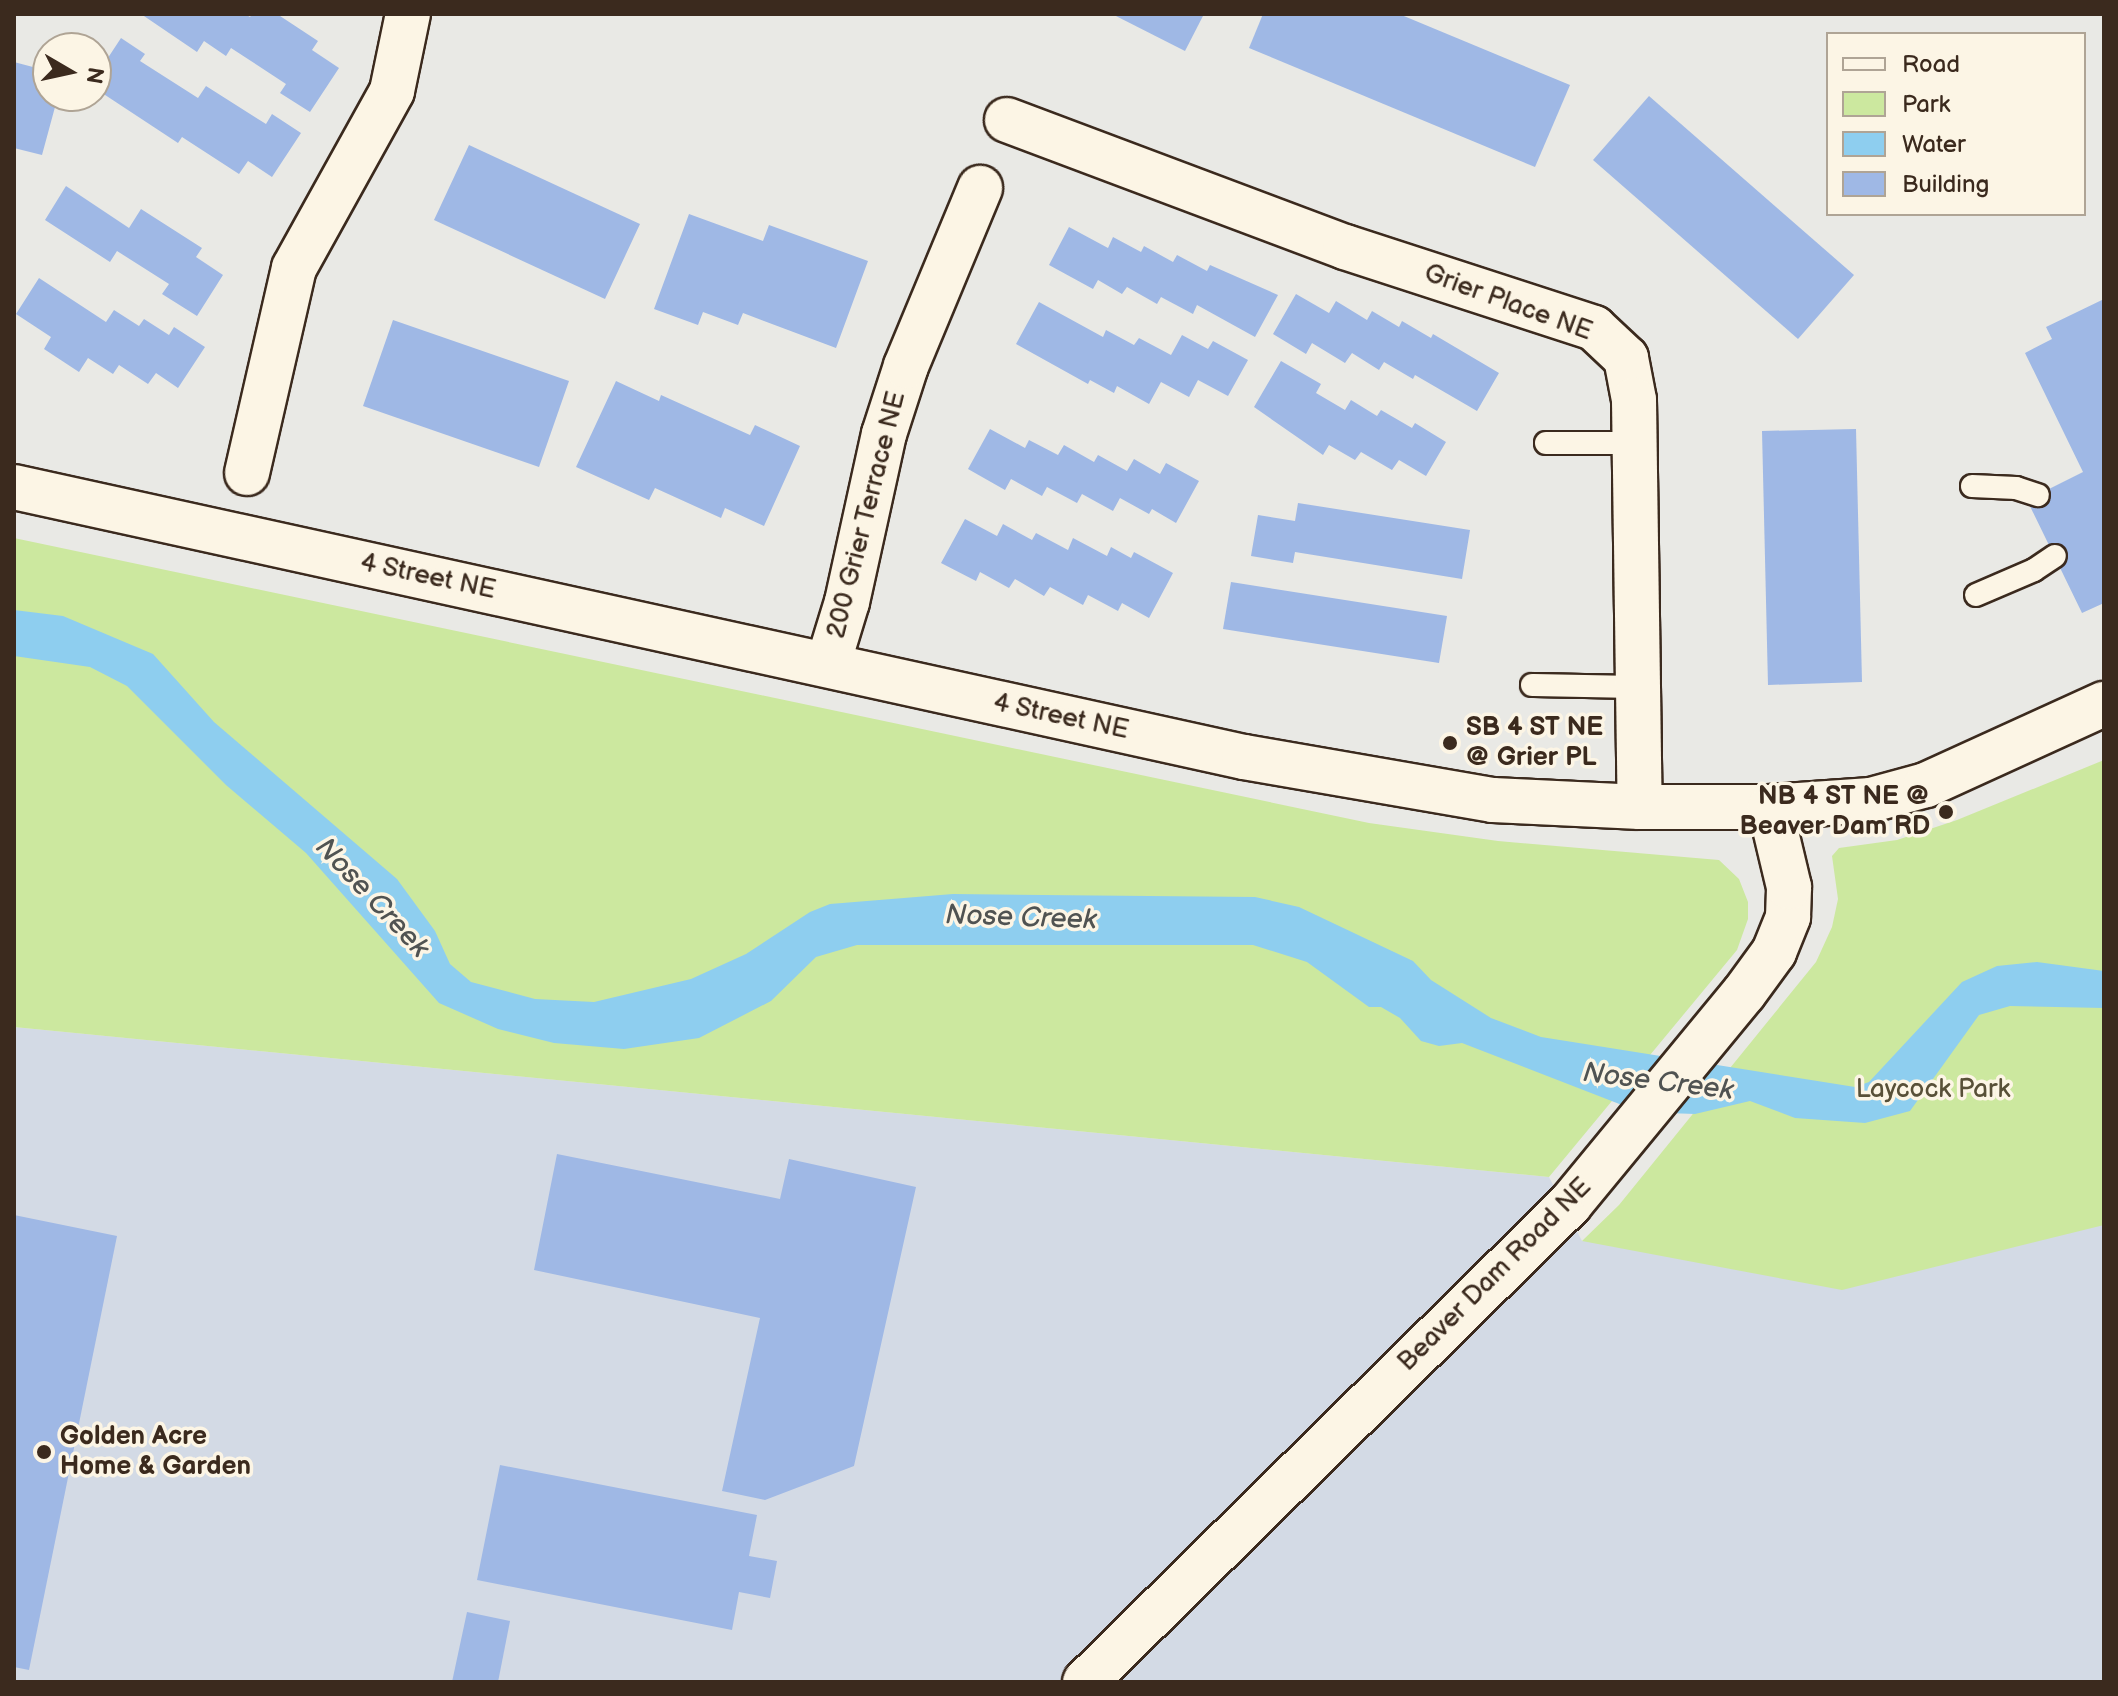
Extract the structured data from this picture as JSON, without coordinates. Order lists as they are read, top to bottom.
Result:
{
  "streets": {
    "street": [
      "Grier Place NE",
      "200 Grier Terrace NE",
      "4 Street NE",
      "Beaver Dam Road NE"
    ]
  },
  "crossings": [
    ["Grier Place NE", "4 Street NE"],
    ["200 Grier Terrace NE", "4 Street NE"],
    ["4 Street NE", "Beaver Dam Road NE"]
  ],
  "water": ["Nose Creek"],
  "parks": ["Laycock Park"],
  "places": ["SB 4 ST NE @ Grier PL", "NB 4 ST NE @ Beaver Dam RD", "Golden Acre Home & Garden"],
  "legend": [
    "Road",
    "Park",
    "Water",
    "Building"
  ],
  "north": "right"
}
